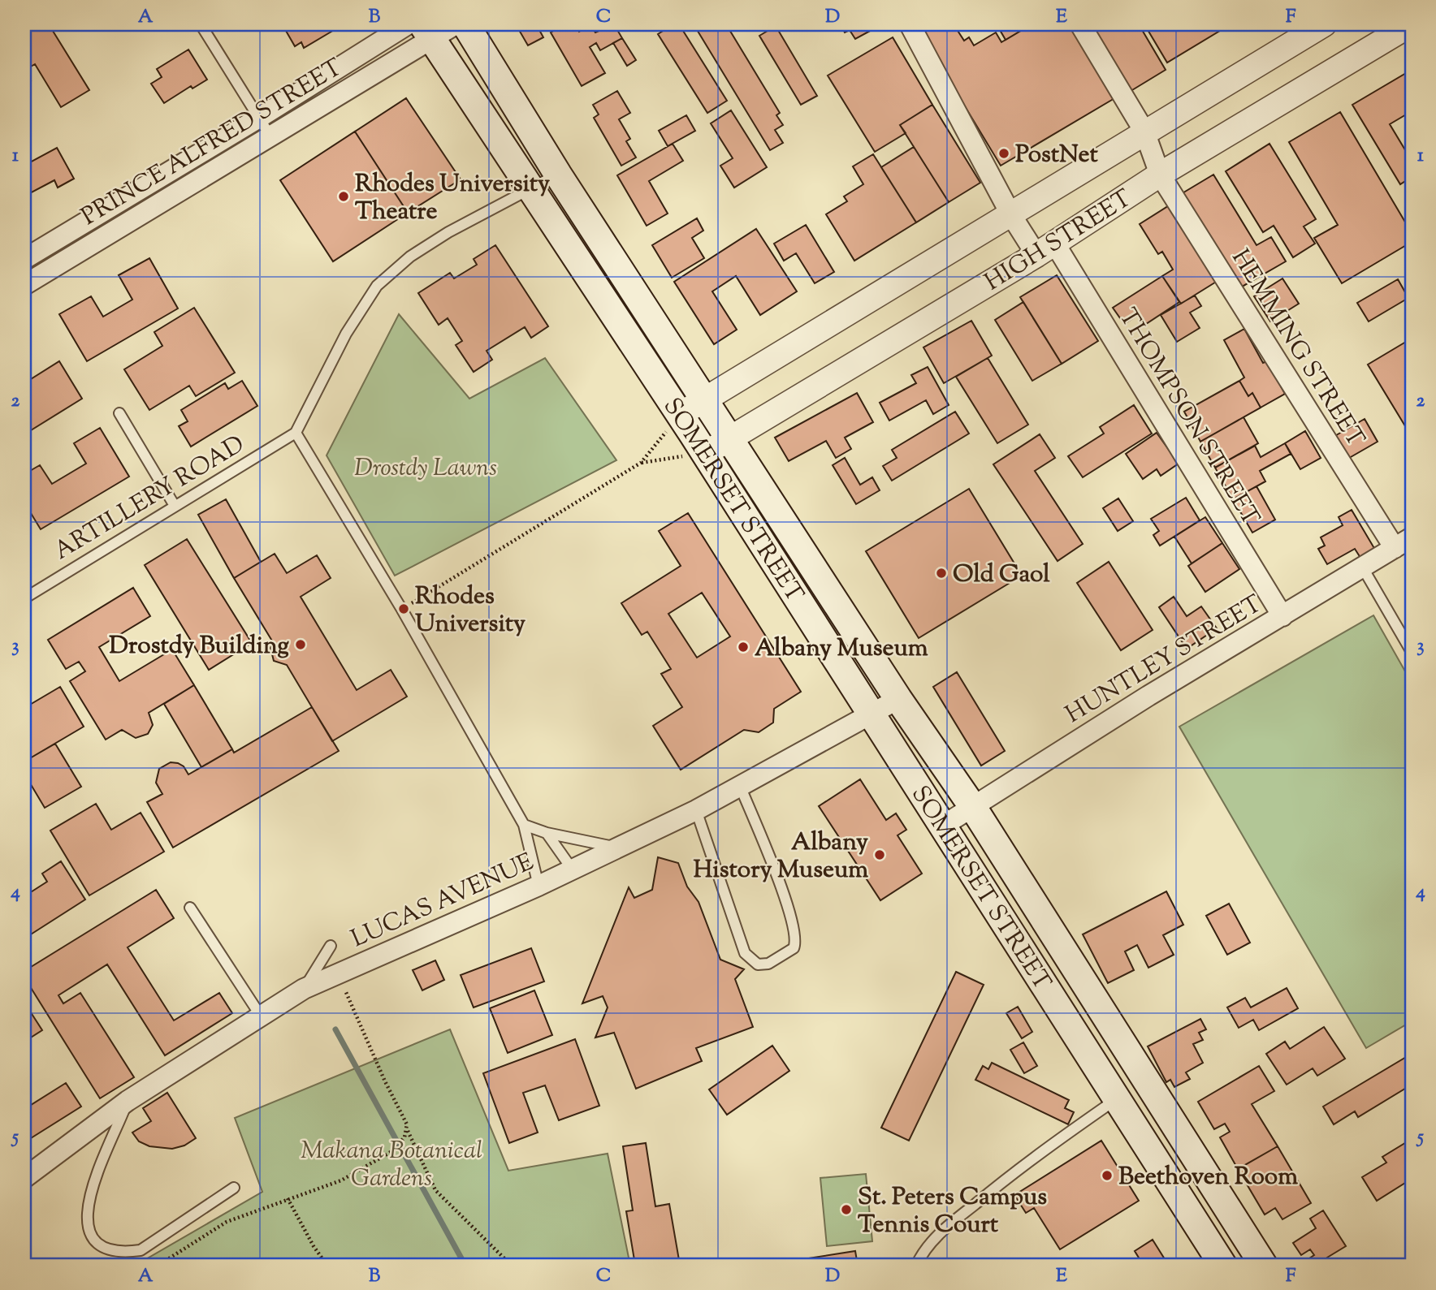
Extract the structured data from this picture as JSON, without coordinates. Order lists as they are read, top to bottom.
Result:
{
  "streets": {
    "main road": ["SOMERSET STREET"],
    "street": [
      "PRINCE ALFRED STREET",
      "HIGH STREET",
      "HEMMING STREET",
      "THOMPSON STREET",
      "HUNTLEY STREET",
      "LUCAS AVENUE"
    ],
    "lane": ["ARTILLERY ROAD"]
  },
  "crossings": [
    ["PRINCE ALFRED STREET", "SOMERSET STREET"],
    ["HIGH STREET", "HEMMING STREET"],
    ["HIGH STREET", "THOMPSON STREET"],
    ["HIGH STREET", "SOMERSET STREET"],
    ["HEMMING STREET", "HUNTLEY STREET"],
    ["THOMPSON STREET", "HUNTLEY STREET"],
    ["SOMERSET STREET", "HUNTLEY STREET"],
    ["SOMERSET STREET", "LUCAS AVENUE"]
  ],
  "parks": ["Drostdy Lawns", "Makana Botanical Gardens"],
  "places": [
    "PostNet",
    "Rhodes University Theatre",
    "Old Gaol",
    "Rhodes University",
    "Drostdy Building",
    "Albany Museum",
    "Albany History Museum",
    "Beethoven Room",
    "St. Peters Campus Tennis Court"
  ],
  "grid": {
    "columns": [
      "A",
      "B",
      "C",
      "D",
      "E",
      "F"
    ],
    "rows": [
      "1",
      "2",
      "3",
      "4",
      "5"
    ]
  }
}
